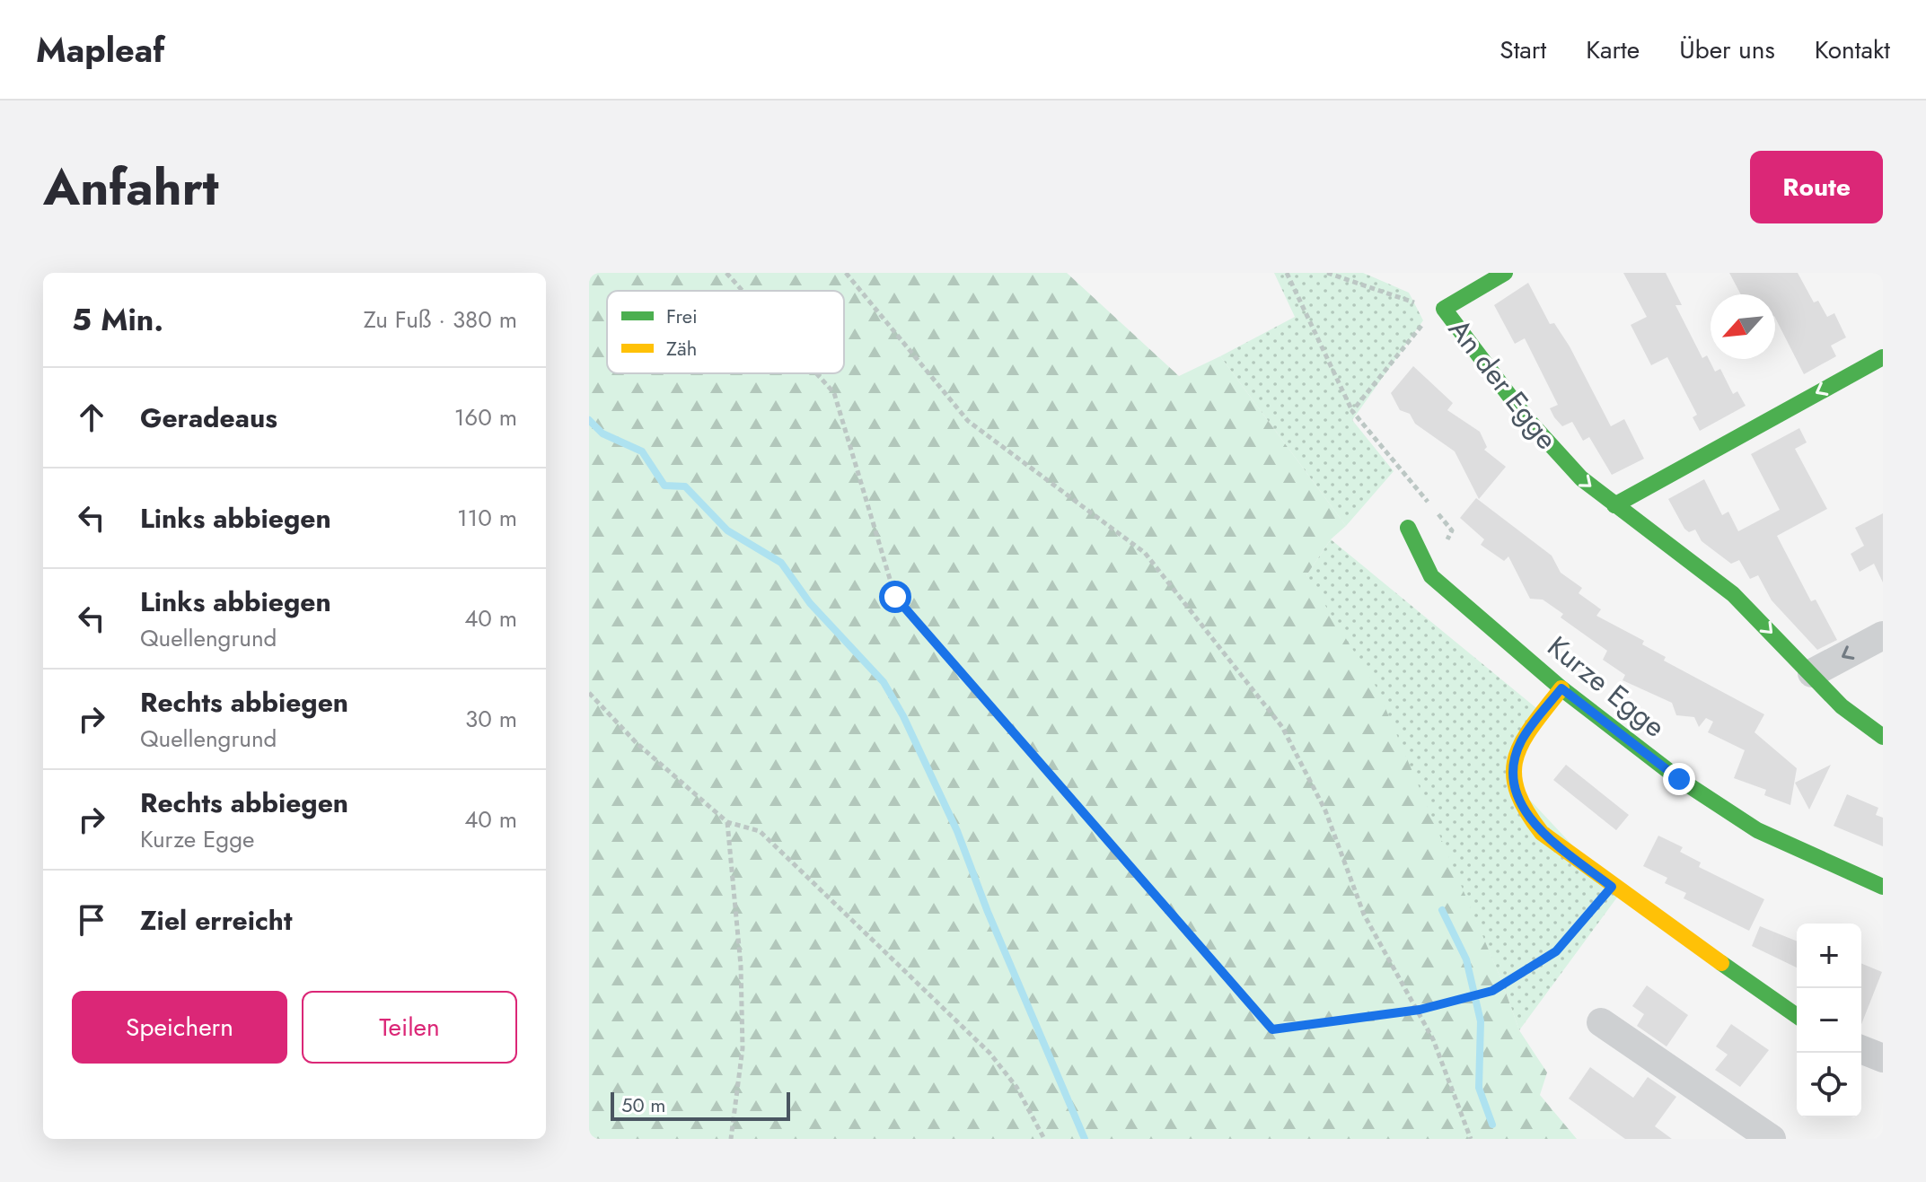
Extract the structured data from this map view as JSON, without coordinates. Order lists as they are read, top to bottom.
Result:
{
  "streets": {
    "street": ["An der Egge", "Kurze Egge"]
  },
  "one_way": ["An der Egge"],
  "legend": ["Frei", "Zäh"],
  "scale_bar": "50 m",
  "north": "bottom left",
  "page": {
    "header": "Mapleaf",
    "nav": [
      "Start",
      "Karte",
      "Über uns",
      "Kontakt"
    ],
    "title": "Anfahrt",
    "buttons": [
      "Route",
      ["Speichern", "Teilen"]
    ],
    "heading": ["5 Min.", "Zu Fuß · 380 m"],
    "list": [
      ["Geradeaus", "160 m"],
      ["Links abbiegen", "110 m"],
      ["Links abbiegen", "Quellengrund", "40 m"],
      ["Rechts abbiegen", "Quellengrund", "30 m"],
      ["Rechts abbiegen", "Kurze Egge", "40 m"],
      "Ziel erreicht"
    ],
    "map_buttons": ["+", "−"],
    "scale": "50 m"
  }
}
